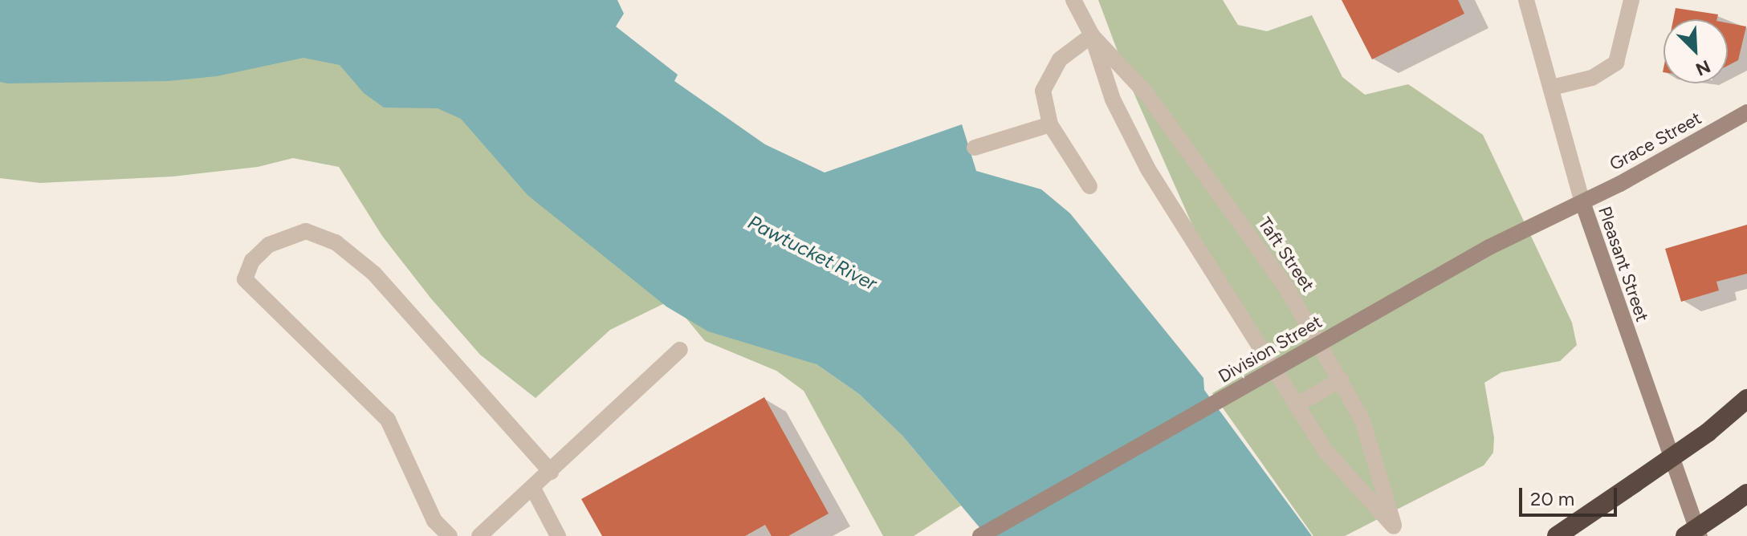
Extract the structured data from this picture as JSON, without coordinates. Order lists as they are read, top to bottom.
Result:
{
  "streets": {
    "main road": ["Grace Street", "Pleasant Street", "Division Street"],
    "street": ["Taft Street"]
  },
  "crossings": [
    ["Grace Street", "Pleasant Street"],
    ["Grace Street", "Division Street"],
    ["Pleasant Street", "Division Street"]
  ],
  "water": ["Pawtucket River"],
  "scale_bar": "20 m",
  "north": "bottom right"
}
